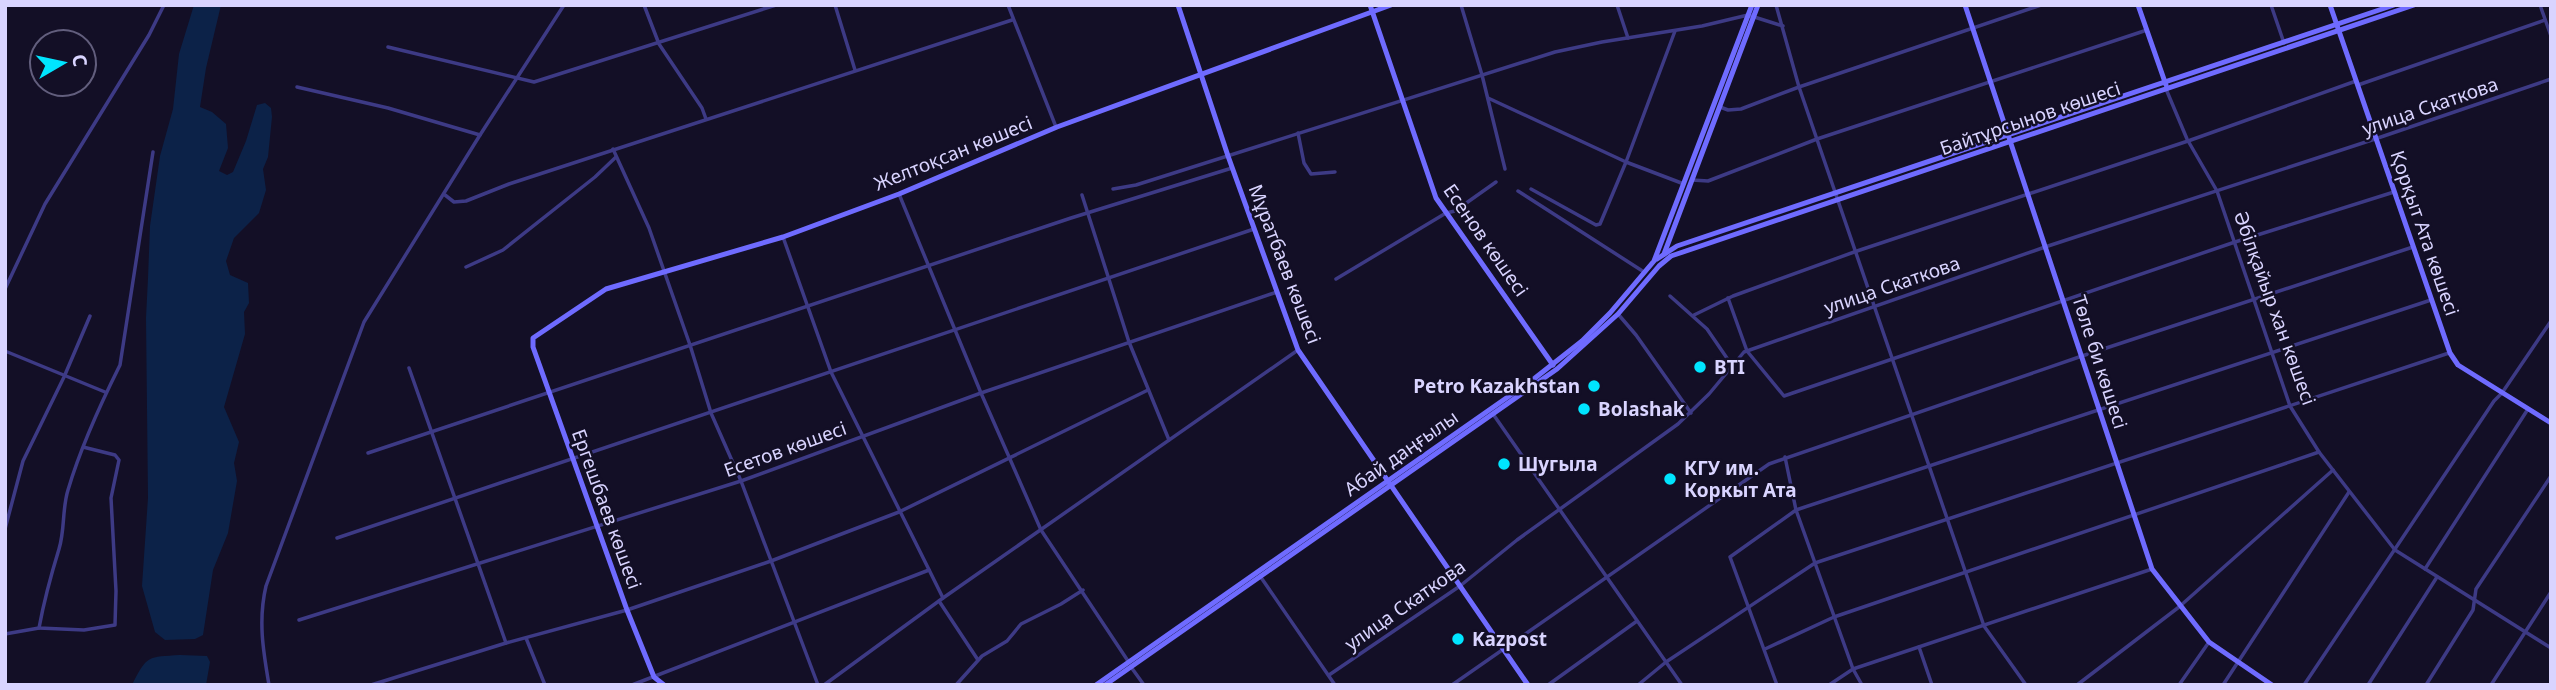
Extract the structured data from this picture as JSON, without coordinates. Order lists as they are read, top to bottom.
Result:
{
  "streets": {
    "street": [
      "улица Скаткова",
      "Байтұрсынов көшесі",
      "Желтоқсан көшесі",
      "Қорқыт Ата көшесі",
      "Есенов көшесі",
      "Мұратбаев көшесі",
      "Әбілқайыр хан көшесі",
      "Төле би көшесі",
      "Есетов көшесі",
      "Абай даңғылы",
      "Ергешбаев көшесі"
    ]
  },
  "crossings": [
    ["улица Скаткова", "Қорқыт Ата көшесі"],
    ["улица Скаткова", "Мұратбаев көшесі"],
    ["улица Скаткова", "Әбілқайыр хан көшесі"],
    ["улица Скаткова", "Төле би көшесі"],
    ["Байтұрсынов көшесі", "Қорқыт Ата көшесі"],
    ["Байтұрсынов көшесі", "Әбілқайыр хан көшесі"],
    ["Байтұрсынов көшесі", "Төле би көшесі"],
    ["Байтұрсынов көшесі", "Абай даңғылы"],
    ["Желтоқсан көшесі", "Есенов көшесі"],
    ["Желтоқсан көшесі", "Мұратбаев көшесі"],
    ["Желтоқсан көшесі", "Ергешбаев көшесі"],
    ["Есенов көшесі", "Абай даңғылы"],
    ["Мұратбаев көшесі", "Есетов көшесі"],
    ["Мұратбаев көшесі", "Абай даңғылы"],
    ["Есетов көшесі", "Ергешбаев көшесі"]
  ],
  "places": [
    "BTI",
    "Petro Kazakhstan",
    "Bolashak",
    "Шугыла",
    "КГУ им. Коркыт Ата",
    "Kazpost"
  ],
  "north": "right"
}
